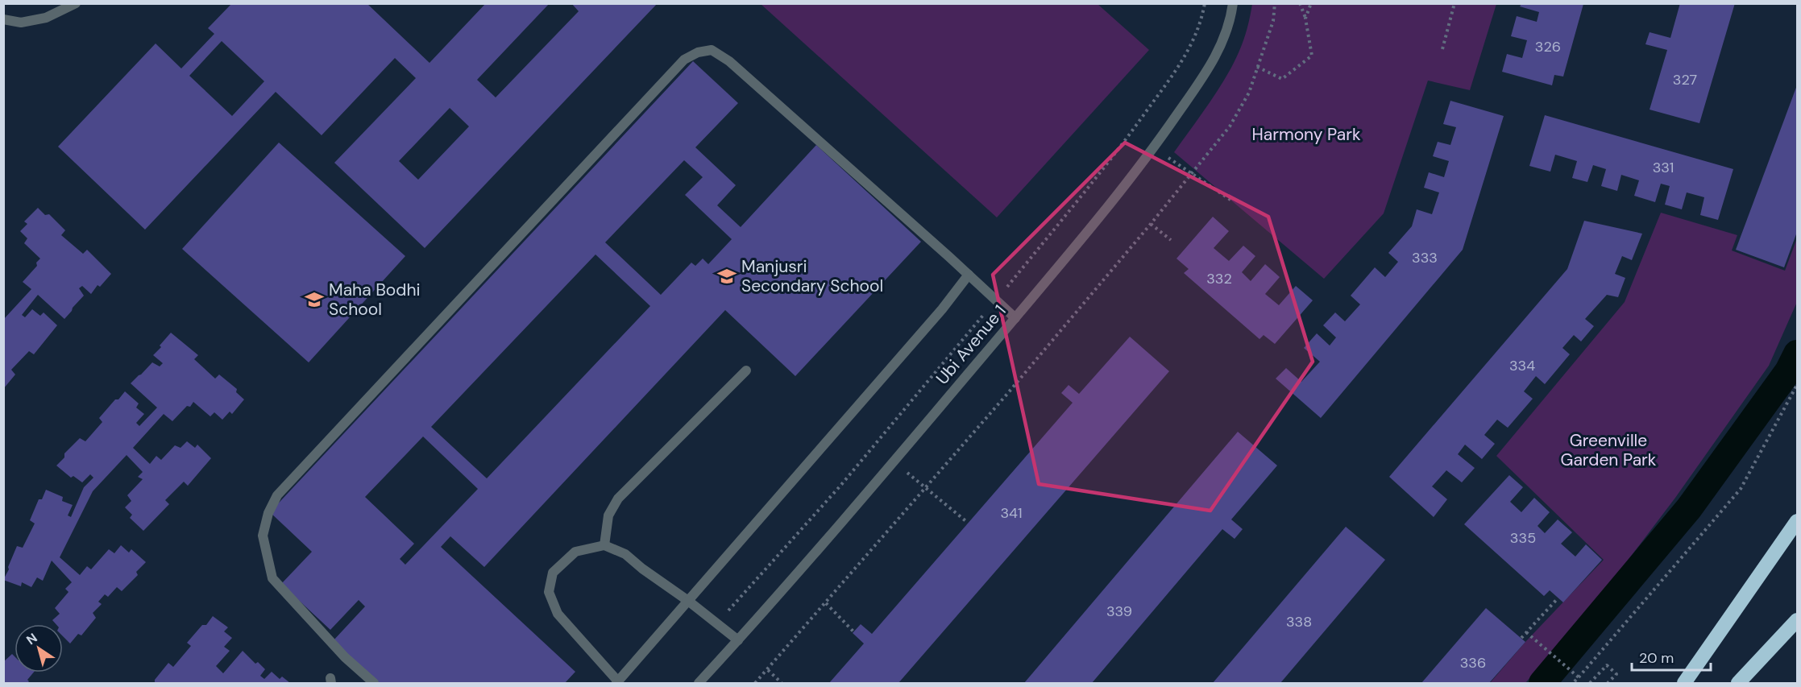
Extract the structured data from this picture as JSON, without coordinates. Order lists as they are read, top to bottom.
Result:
{
  "streets": {
    "street": ["Ubi Avenue 1"]
  },
  "parks": ["Harmony Park", "Greenville Garden Park"],
  "places": {
    "school or university": ["Manjusri Secondary School", "Maha Bodhi School"]
  },
  "house_numbers": [
    "326",
    "327",
    "331",
    "333",
    "332",
    "334",
    "341",
    "335",
    "339",
    "338",
    "336"
  ],
  "scale_bar": "20 m",
  "north": "top left"
}
